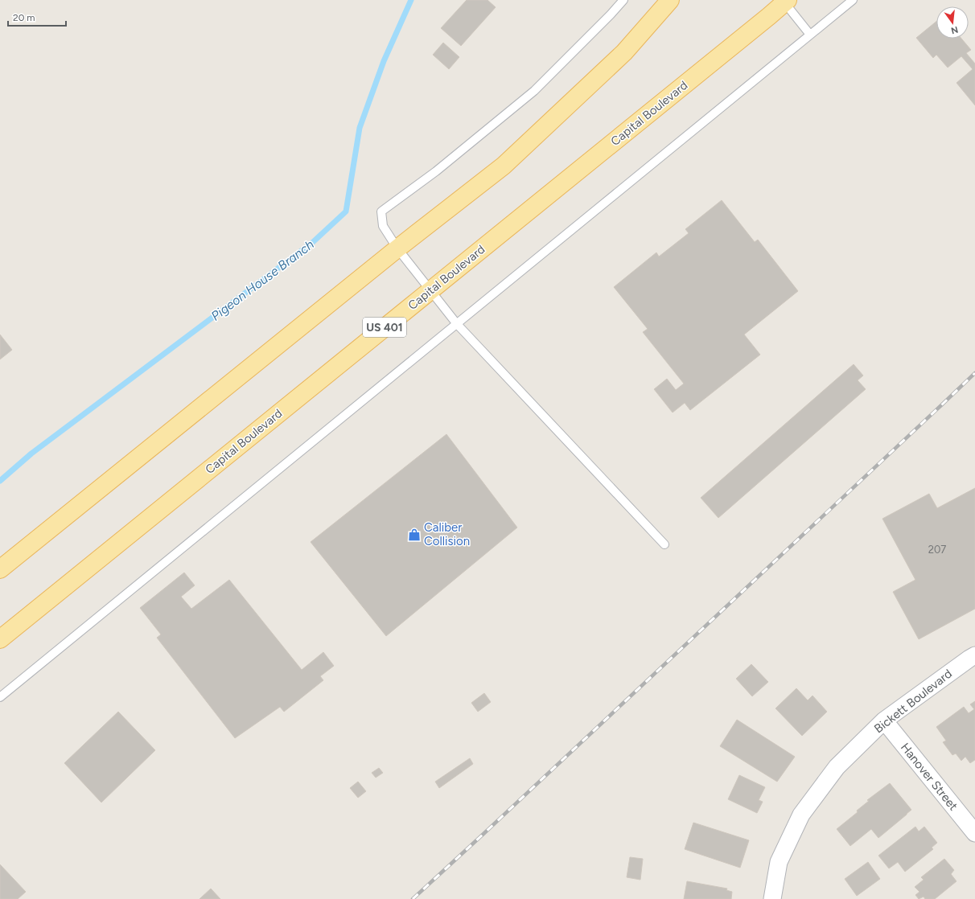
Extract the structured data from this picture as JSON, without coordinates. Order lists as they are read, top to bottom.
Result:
{
  "streets": {
    "main road": ["Capital Boulevard", "US 401"],
    "street": ["Bickett Boulevard", "Hanover Street"]
  },
  "crossings": [
    ["Bickett Boulevard", "Hanover Street"]
  ],
  "water": ["Pigeon House Branch"],
  "places": {
    "shop": ["Caliber Collision"]
  },
  "house_numbers": ["207"],
  "scale_bar": "20 m",
  "north": "bottom"
}
